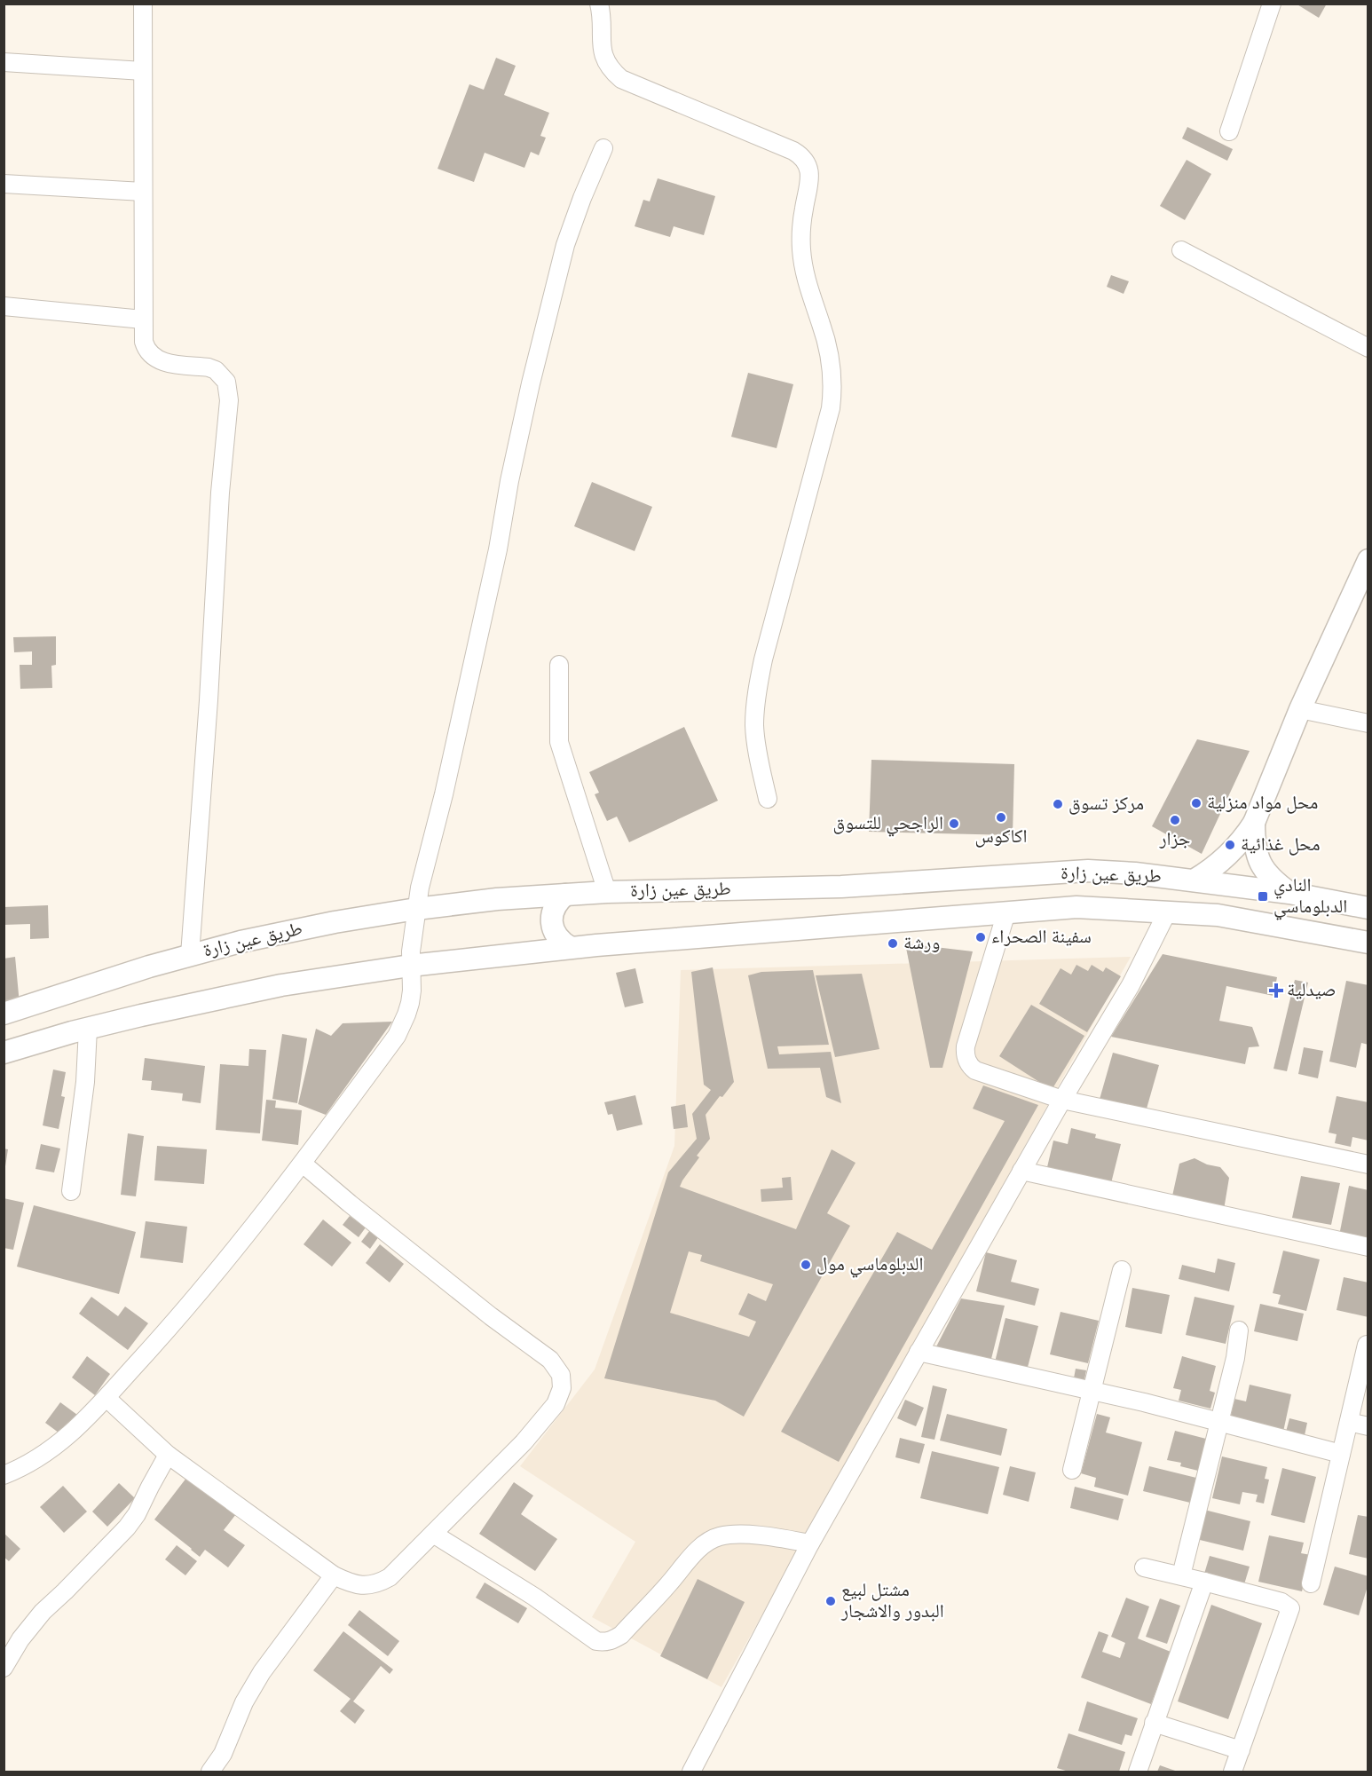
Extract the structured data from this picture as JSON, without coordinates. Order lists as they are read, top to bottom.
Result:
{
  "streets": {
    "main road": ["طريق عين زارة"]
  },
  "places": {
    "other": [
      "محل مواد منزلية",
      "مركز تسوق",
      "اكاكوس",
      "جزار",
      "الراجحي للتسوق",
      "محل غذائية",
      "سفينة الصحراء",
      "ورشة",
      "الدبلوماسي مول",
      "مشتل لبيع البدور والاشجار"
    ],
    "transit": ["النادي الدبلوماسي"],
    "health": ["صيدلية"]
  }
}
